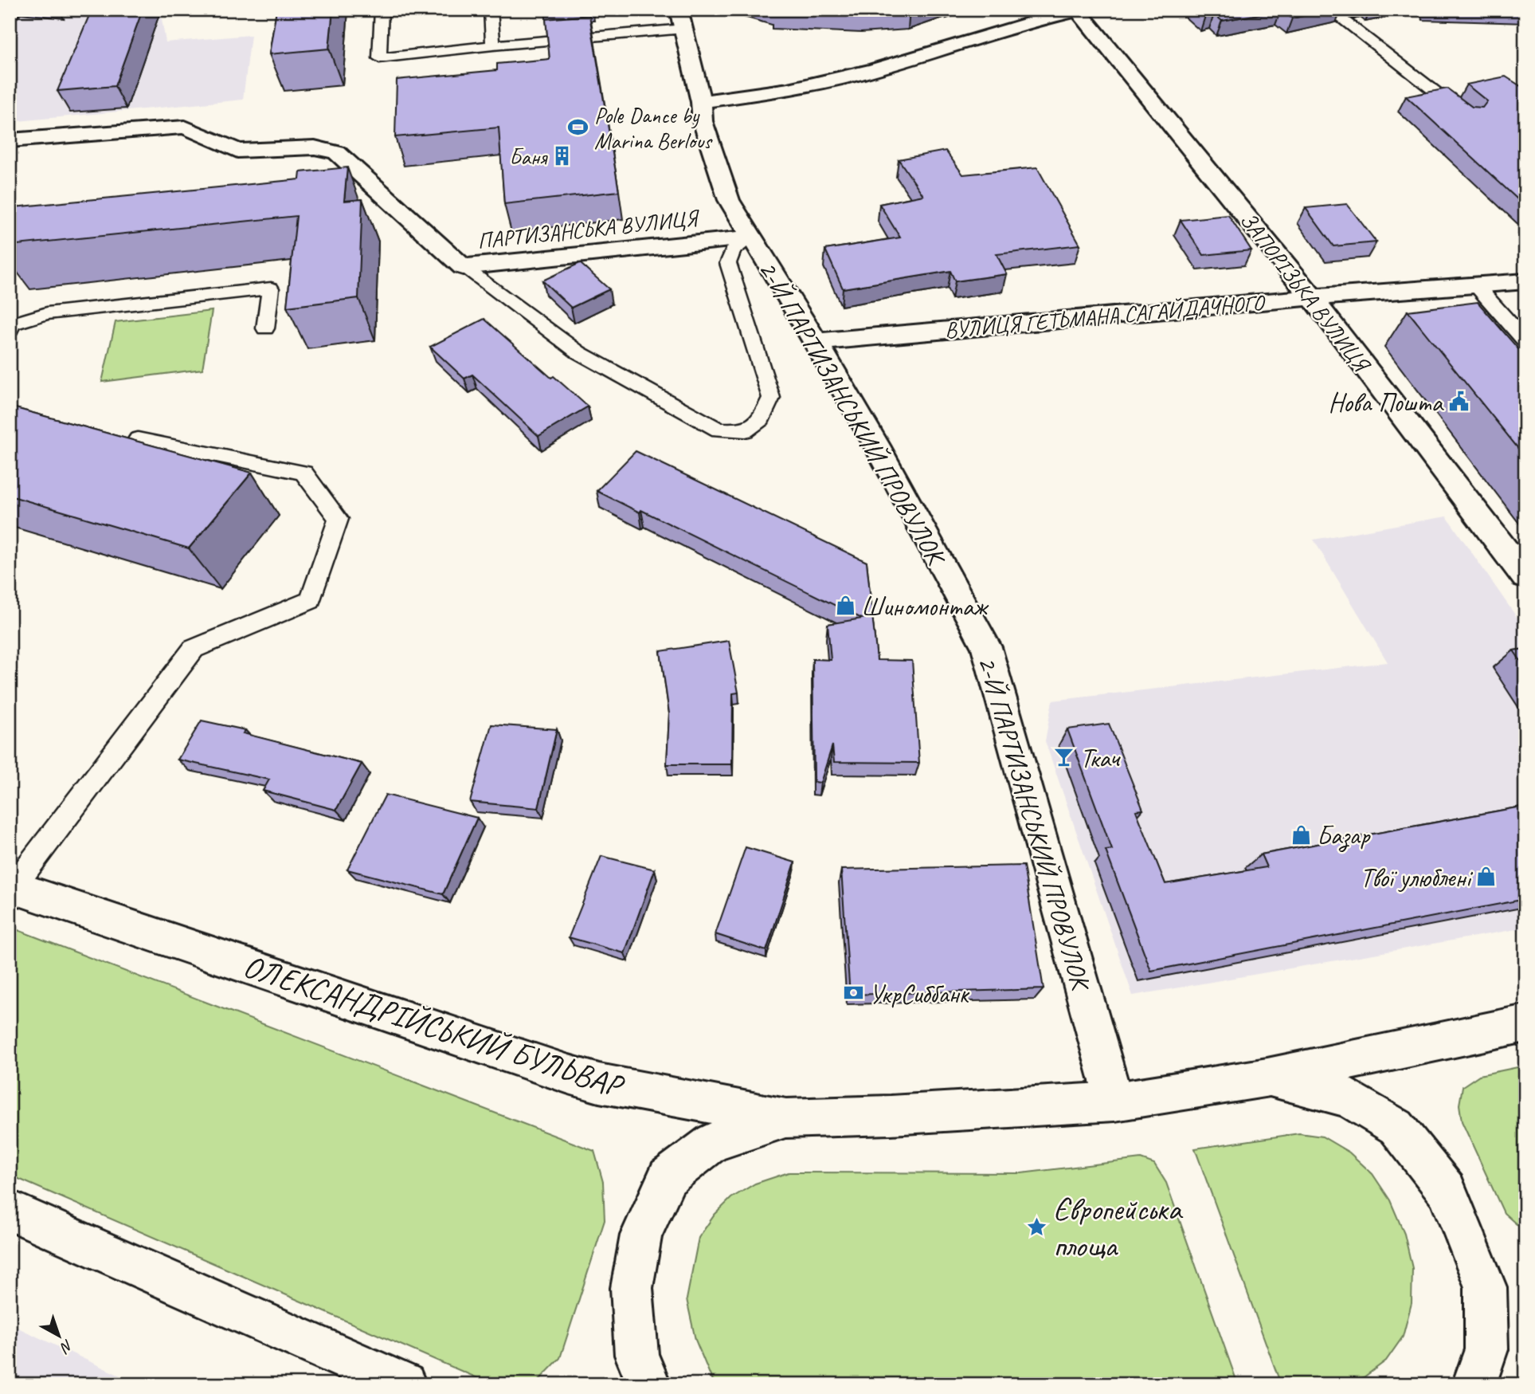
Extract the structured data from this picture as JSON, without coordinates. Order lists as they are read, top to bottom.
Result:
{
  "streets": {
    "street": [
      "ПАРТИЗАНСЬКА ВУЛИЦЯ",
      "ЗАПОРІЗЬКА ВУЛИЦЯ",
      "ВУЛИЦЯ ГЕТЬМАНА САГАЙДАЧНОГО",
      "2-Й ПАРТИЗАНСЬКИЙ ПРОВУЛОК",
      "ОЛЕКСАНДРІЙСЬКИЙ БУЛЬВАР"
    ]
  },
  "crossings": [
    ["ПАРТИЗАНСЬКА ВУЛИЦЯ", "2-Й ПАРТИЗАНСЬКИЙ ПРОВУЛОК"],
    ["ЗАПОРІЗЬКА ВУЛИЦЯ", "ВУЛИЦЯ ГЕТЬМАНА САГАЙДАЧНОГО"],
    ["ВУЛИЦЯ ГЕТЬМАНА САГАЙДАЧНОГО", "2-Й ПАРТИЗАНСЬКИЙ ПРОВУЛОК"],
    ["2-Й ПАРТИЗАНСЬКИЙ ПРОВУЛОК", "ОЛЕКСАНДРІЙСЬКИЙ БУЛЬВАР"]
  ],
  "places": {
    "sports": ["Pole Dance by Marina Berlous"],
    "building": ["Баня"],
    "public building": ["Нова Пошта"],
    "shop": ["Шиномонтаж", "Базар", "Твої улюблені"],
    "bar": ["Ткач"],
    "bank": ["УкрСиббанк"],
    "place": ["Європейська площа"]
  },
  "north": "bottom right"
}
